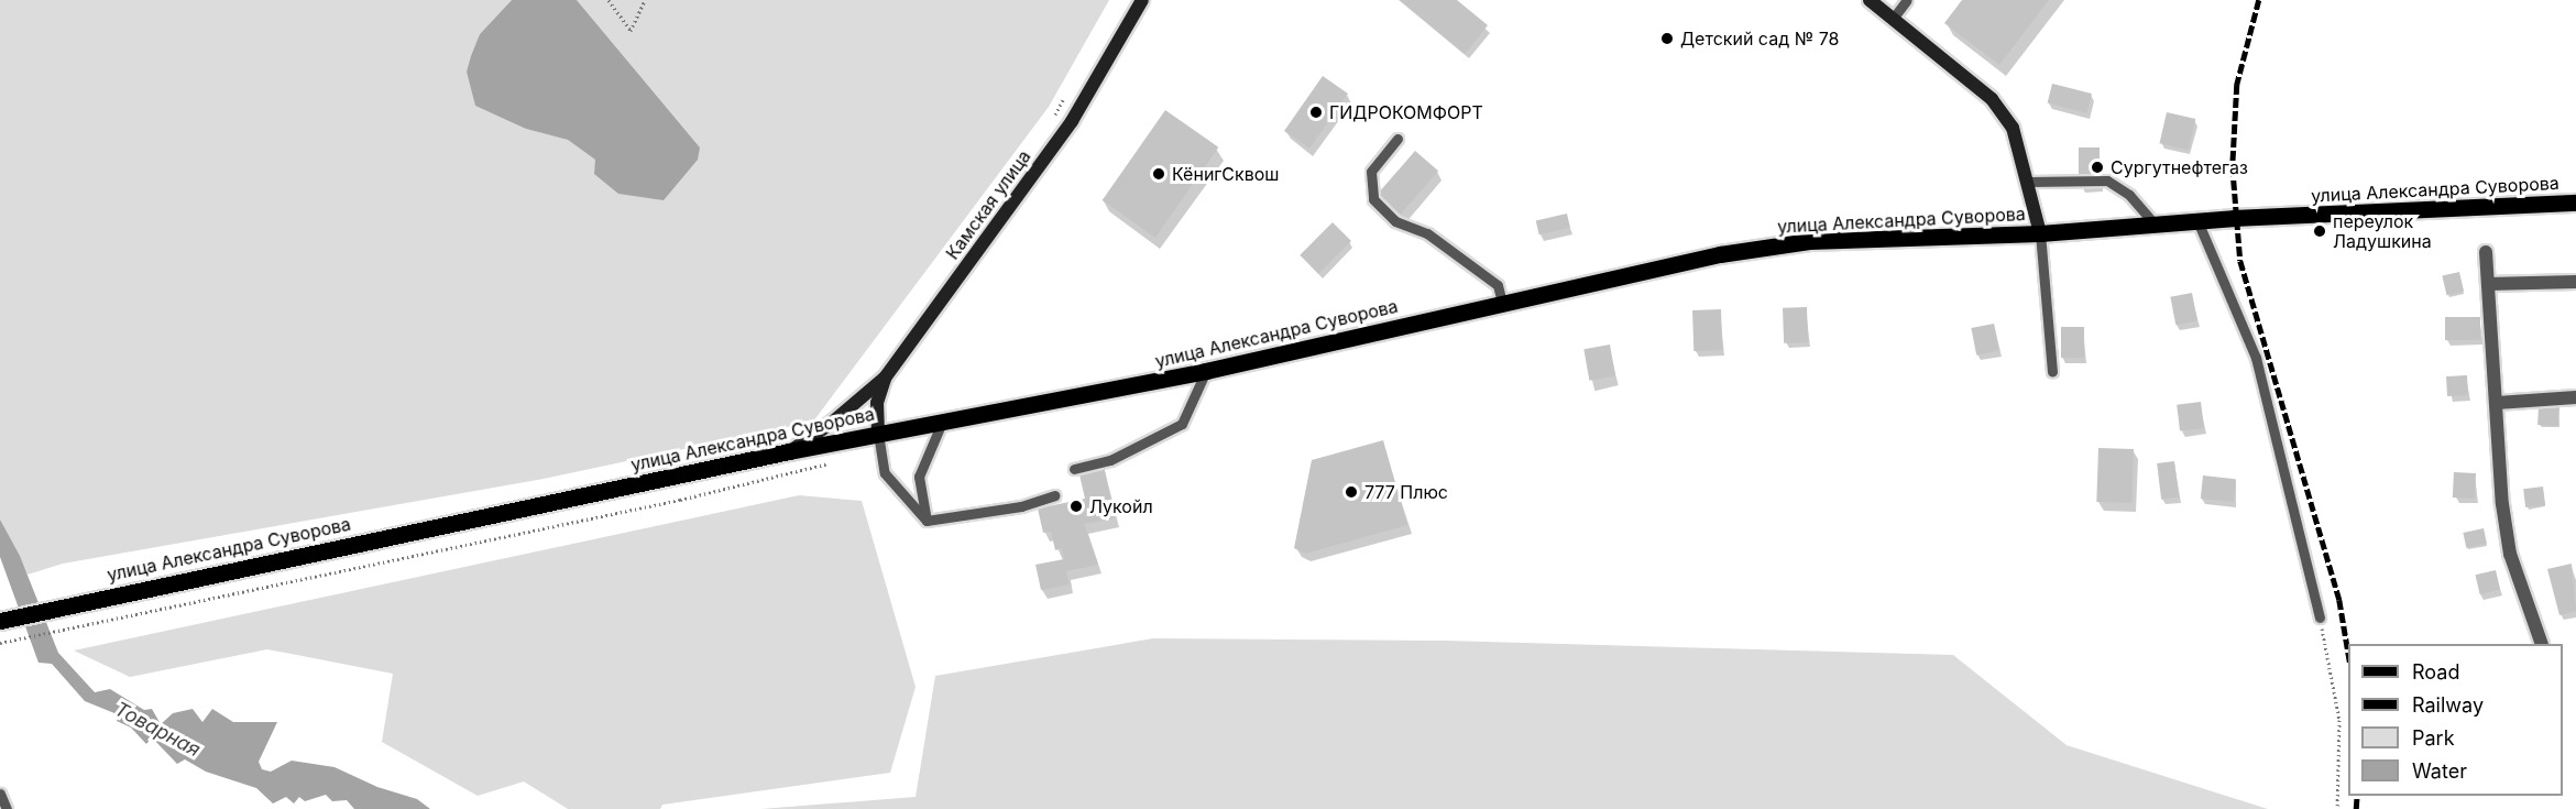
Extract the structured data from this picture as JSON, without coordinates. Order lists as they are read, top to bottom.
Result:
{
  "streets": {
    "main road": ["улица Александра Суворова", "Камская улица"]
  },
  "crossings": [
    ["улица Александра Суворова", "Камская улица"]
  ],
  "water": ["Товарная"],
  "places": [
    "Детский сад № 78",
    "ГИДРОКОМФОРТ",
    "Сургутнефтегаз",
    "КёнигСквош",
    "переулок Ладушкина",
    "777 Плюс",
    "Лукойл"
  ],
  "legend": [
    "Road",
    "Railway",
    "Park",
    "Water"
  ]
}
